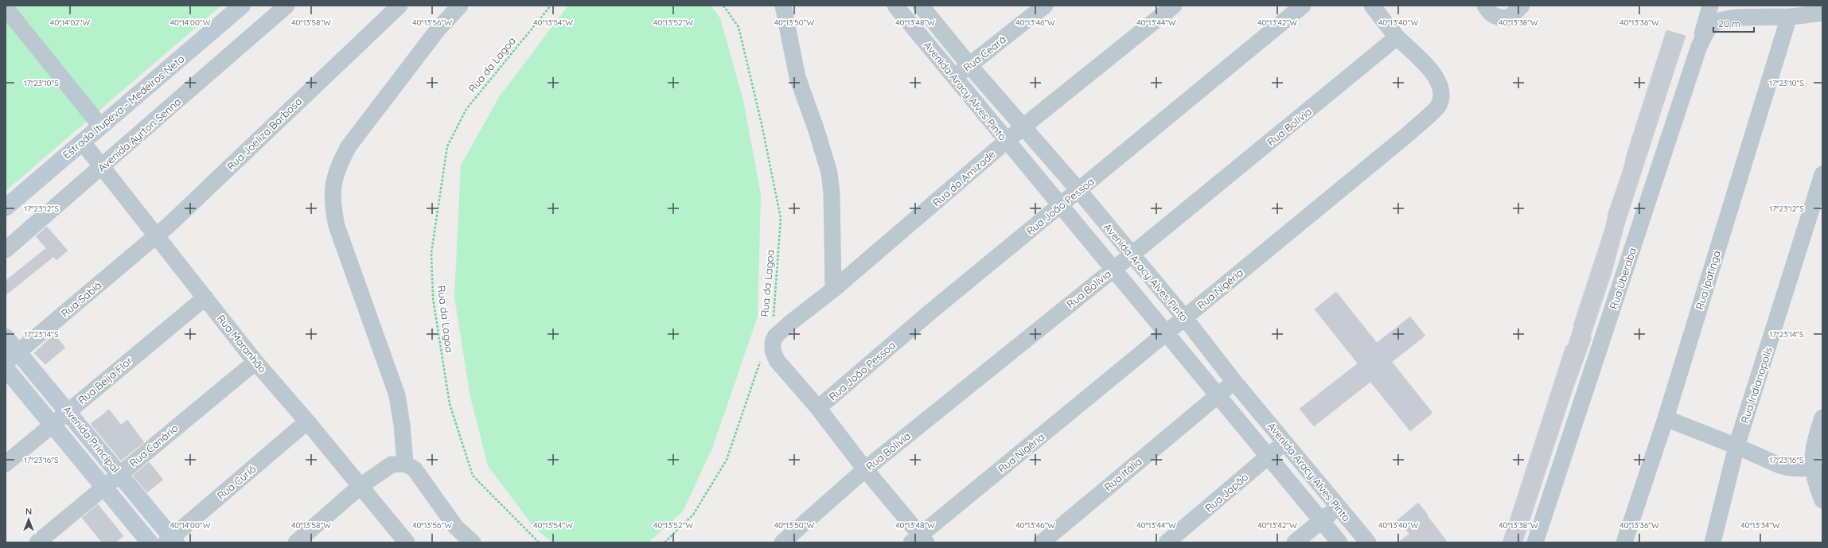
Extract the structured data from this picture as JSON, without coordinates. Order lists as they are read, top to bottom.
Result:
{
  "streets": {
    "street": [
      "Rua Ceará",
      "Avenida Aracy Alves Pinto",
      "Estrada Itupeva - Medeiros Neto",
      "Rua Bolívia",
      "Rua Joeliza Barbosa",
      "Avenida Ayrton Senna",
      "Rua da Amizade",
      "Rua João Pessoa",
      "Rua Uberaba",
      "Rua Ipatinga",
      "Rua Nigéria",
      "Rua Sabiá",
      "Rua Maranhão",
      "Rua Beija Flor",
      "Rua Indianopolís",
      "Avenida Principal",
      "Rua Canário",
      "Rua Itália",
      "Rua Curió",
      "Rua Japão"
    ],
    "path": ["Rua da Lagoa"]
  },
  "crossings": [
    ["Rua Ceará", "Avenida Aracy Alves Pinto"],
    ["Avenida Aracy Alves Pinto", "Rua Bolívia"],
    ["Avenida Aracy Alves Pinto", "Rua da Amizade"],
    ["Avenida Aracy Alves Pinto", "Rua João Pessoa"],
    ["Avenida Aracy Alves Pinto", "Rua Nigéria"],
    ["Avenida Aracy Alves Pinto", "Rua Itália"],
    ["Avenida Aracy Alves Pinto", "Rua Japão"],
    ["Estrada Itupeva - Medeiros Neto", "Rua Maranhão"],
    ["Rua Bolívia", "Rua Nigéria"],
    ["Rua Joeliza Barbosa", "Rua Sabiá"],
    ["Rua Joeliza Barbosa", "Rua Maranhão"],
    ["Avenida Ayrton Senna", "Rua Maranhão"],
    ["Rua Uberaba", "Rua Ipatinga"],
    ["Rua Sabiá", "Rua Maranhão"],
    ["Rua Sabiá", "Avenida Principal"],
    ["Rua Maranhão", "Rua Beija Flor"],
    ["Rua Maranhão", "Rua Canário"],
    ["Rua Maranhão", "Rua Curió"],
    ["Rua Beija Flor", "Avenida Principal"],
    ["Avenida Principal", "Rua Canário"],
    ["Avenida Principal", "Rua Curió"]
  ],
  "scale_bar": "20 m",
  "north": "top",
  "coordinates": [
    "40°14'02\"W",
    "40°14'00\"W",
    "40°13'58\"W",
    "40°13'56\"W",
    "40°13'54\"W",
    "40°13'52\"W",
    "40°13'50\"W",
    "40°13'48\"W",
    "40°13'46\"W",
    "40°13'44\"W",
    "40°13'42\"W",
    "40°13'40\"W",
    "40°13'38\"W",
    "40°13'36\"W",
    "17°23'10\"S",
    "17°23'12\"S",
    "17°23'14\"S",
    "17°23'16\"S",
    "40°13'34\"W"
  ]
}
